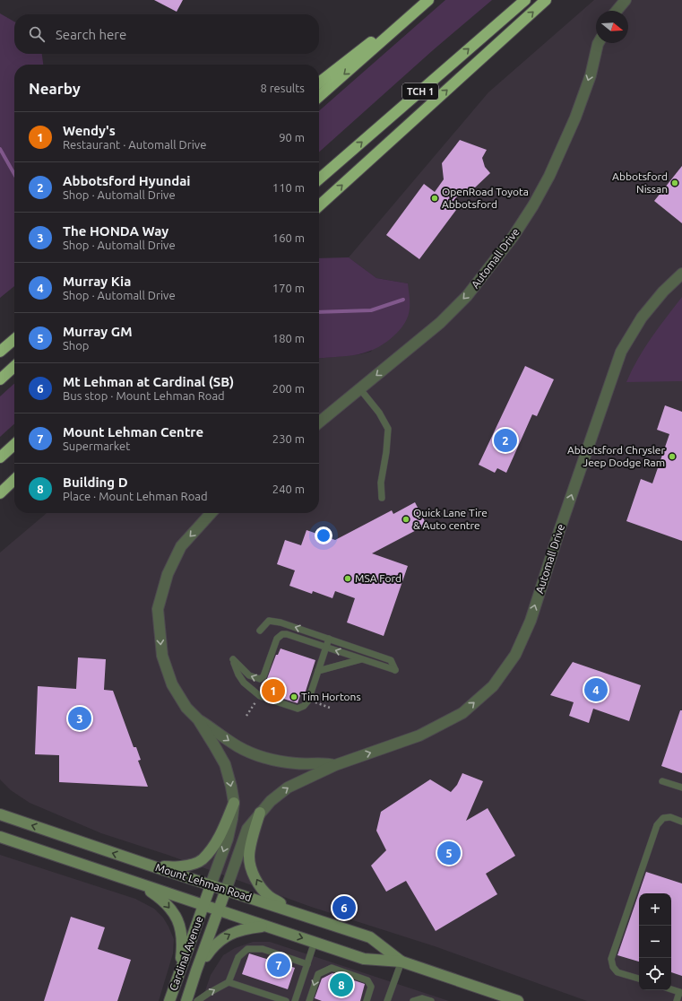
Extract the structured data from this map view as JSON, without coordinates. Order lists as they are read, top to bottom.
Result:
{
  "streets": {
    "highway": ["TCH 1"],
    "main road": ["Mount Lehman Road", "Cardinal Avenue"],
    "street": ["Automall Drive"]
  },
  "crossings": [
    ["Automall Drive", "Mount Lehman Road"],
    ["Automall Drive", "Cardinal Avenue"],
    ["Mount Lehman Road", "Cardinal Avenue"]
  ],
  "places": [
    "Abbotsford Nissan",
    "OpenRoad Toyota Abbotsford",
    "Abbotsford Chrysler Jeep Dodge Ram",
    "Quick Lane Tire & Auto centre",
    "MSA Ford",
    "Tim Hortons"
  ],
  "north": "right",
  "page": {
    "search": "Search here",
    "heading": ["Nearby", "8 results"],
    "list": [
      {
        "mark": "1",
        "name": "Wendy's",
        "note": "Restaurant · Automall Drive",
        "value": "90 m"
      },
      {
        "mark": "2",
        "name": "Abbotsford Hyundai",
        "note": "Shop · Automall Drive",
        "value": "110 m"
      },
      {
        "mark": "3",
        "name": "The HONDA Way",
        "note": "Shop · Automall Drive",
        "value": "160 m"
      },
      {
        "mark": "4",
        "name": "Murray Kia",
        "note": "Shop · Automall Drive",
        "value": "170 m"
      },
      {
        "mark": "5",
        "name": "Murray GM",
        "note": "Shop",
        "value": "180 m"
      },
      {
        "mark": "6",
        "name": "Mt Lehman at Cardinal (SB)",
        "note": "Bus stop · Mount Lehman Road",
        "value": "200 m"
      },
      {
        "mark": "7",
        "name": "Mount Lehman Centre",
        "note": "Supermarket",
        "value": "230 m"
      },
      {
        "mark": "8",
        "name": "Building D",
        "note": "Place · Mount Lehman Road",
        "value": "240 m"
      }
    ],
    "pins": [
      "2",
      "4",
      "1",
      "3",
      "5",
      "6",
      "7",
      "8"
    ],
    "map_buttons": ["+", "−"]
  }
}
